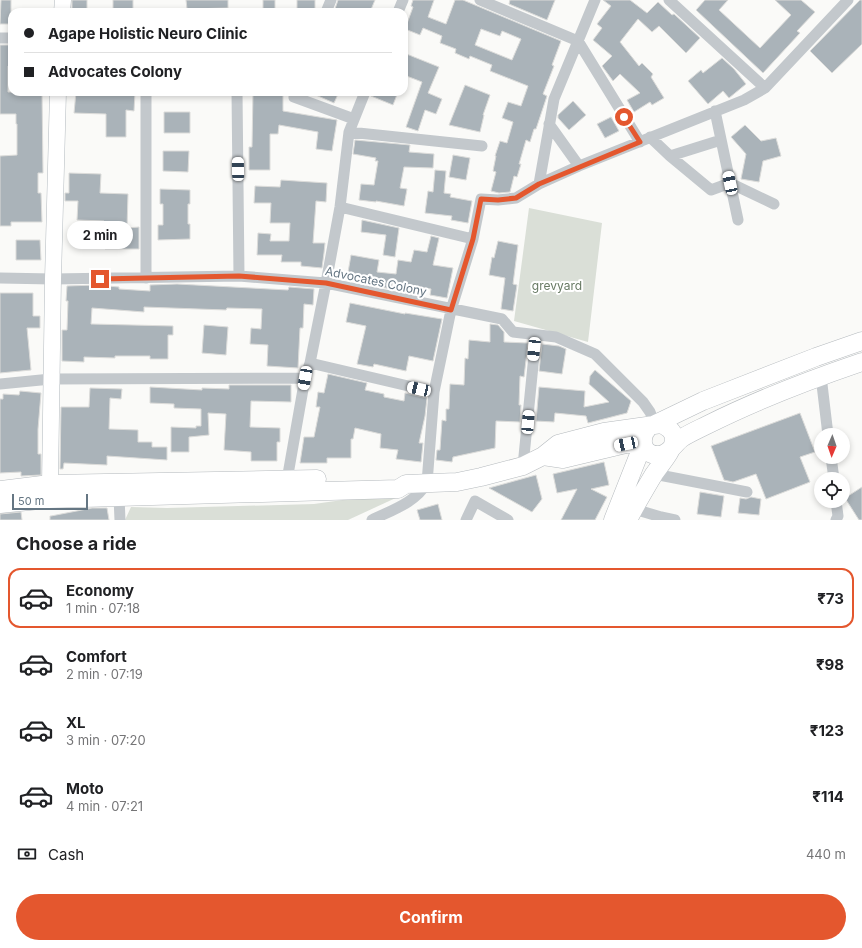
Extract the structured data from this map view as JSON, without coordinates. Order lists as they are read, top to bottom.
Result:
{
  "streets": {
    "street": ["Advocates Colony"]
  },
  "parks": ["grevyard"],
  "scale_bar": "50 m",
  "north": "bottom",
  "page": {
    "banner": ["Agape Holistic Neuro Clinic", "Advocates Colony"],
    "bubble": "2 min",
    "scale": "50 m",
    "heading": "Choose a ride",
    "list": [
      {
        "name": "Economy",
        "note": "1 min · 07:18",
        "value": "₹73"
      },
      {
        "name": "Comfort",
        "note": "2 min · 07:19",
        "value": "₹98"
      },
      {
        "name": "XL",
        "note": "3 min · 07:20",
        "value": "₹123"
      },
      {
        "name": "Moto",
        "note": "4 min · 07:21",
        "value": "₹114"
      }
    ],
    "pay": ["Cash", "440 m"],
    "buttons": "Confirm"
  }
}
